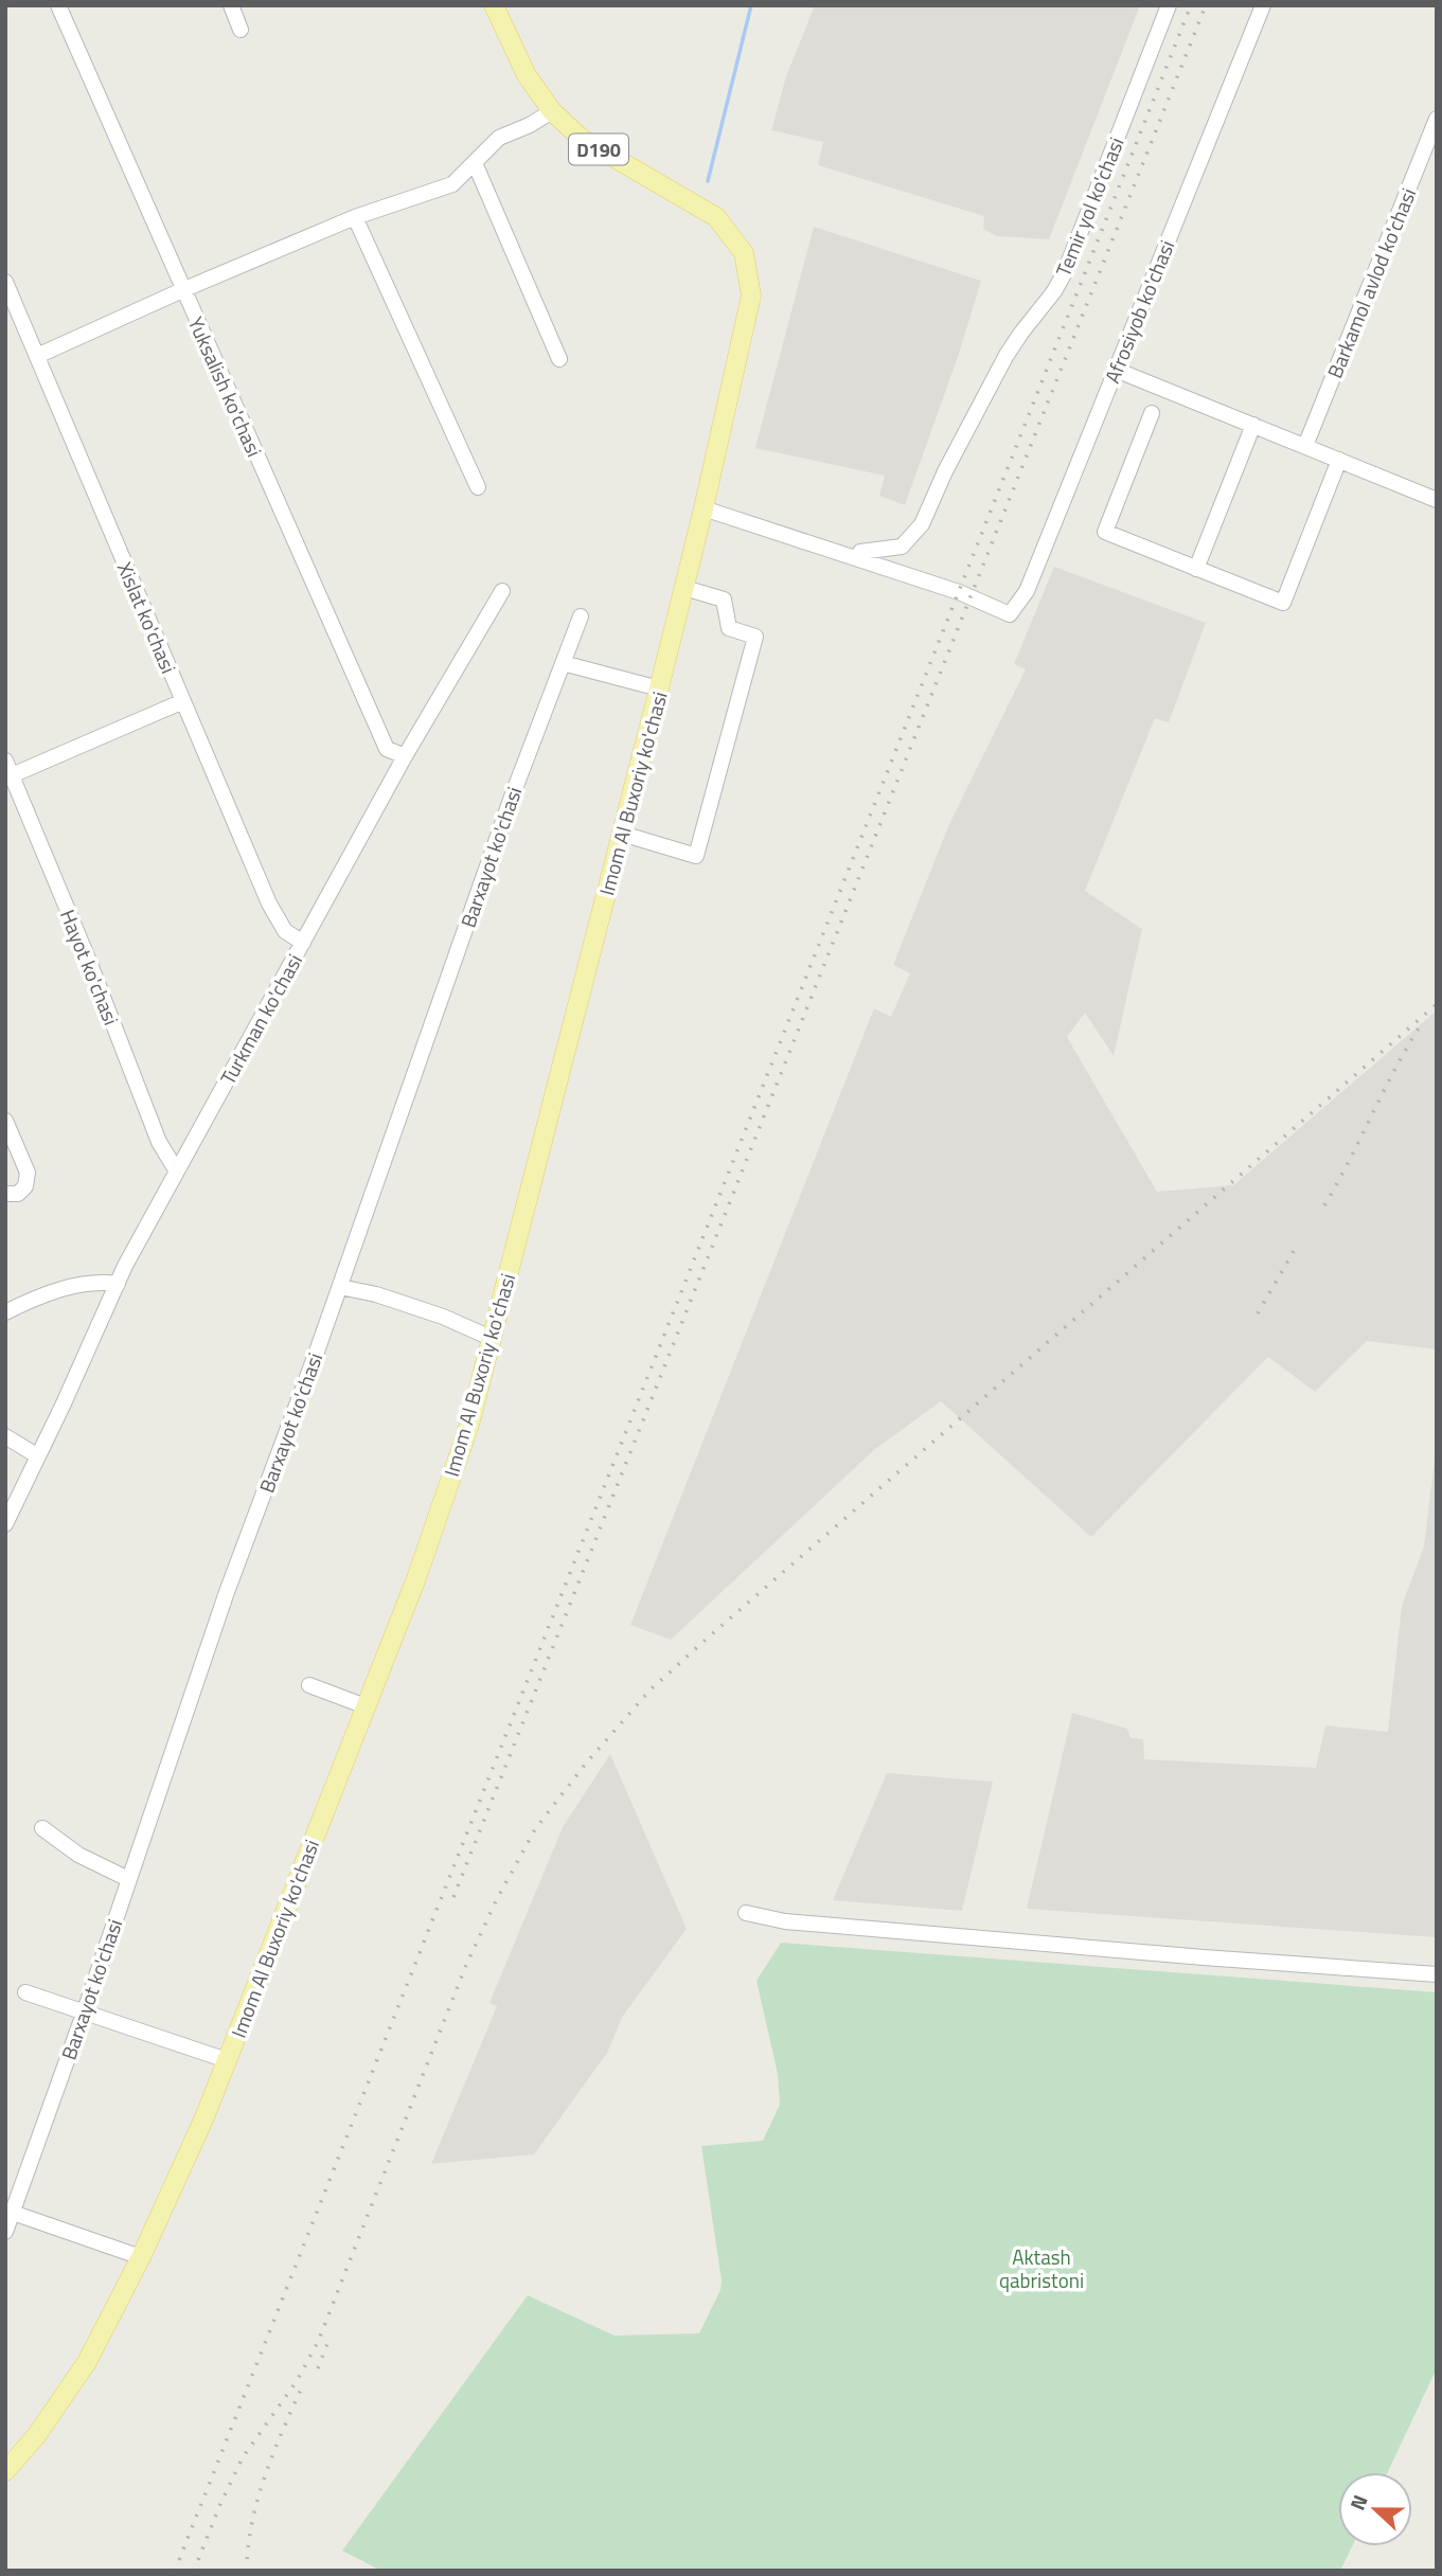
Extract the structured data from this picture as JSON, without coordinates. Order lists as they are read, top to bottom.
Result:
{
  "streets": {
    "main road": ["D190", "Imom Al Buxoriy ko'chasi"],
    "street": [
      "Temir yol ko'chasi",
      "Barkamol avlod ko'chasi",
      "Afrosiyob ko'chasi",
      "Yuksalish ko'chasi",
      "Xislat ko'chasi",
      "Barxayot ko'chasi",
      "Hayot ko'chasi",
      "Turkman ko'chasi"
    ]
  },
  "crossings": [
    ["D190", "Imom Al Buxoriy ko'chasi"],
    ["Temir yol ko'chasi", "Afrosiyob ko'chasi"],
    ["Yuksalish ko'chasi", "Turkman ko'chasi"],
    ["Xislat ko'chasi", "Turkman ko'chasi"],
    ["Hayot ko'chasi", "Turkman ko'chasi"]
  ],
  "parks": ["Aktash qabristoni"],
  "north": "left"
}
